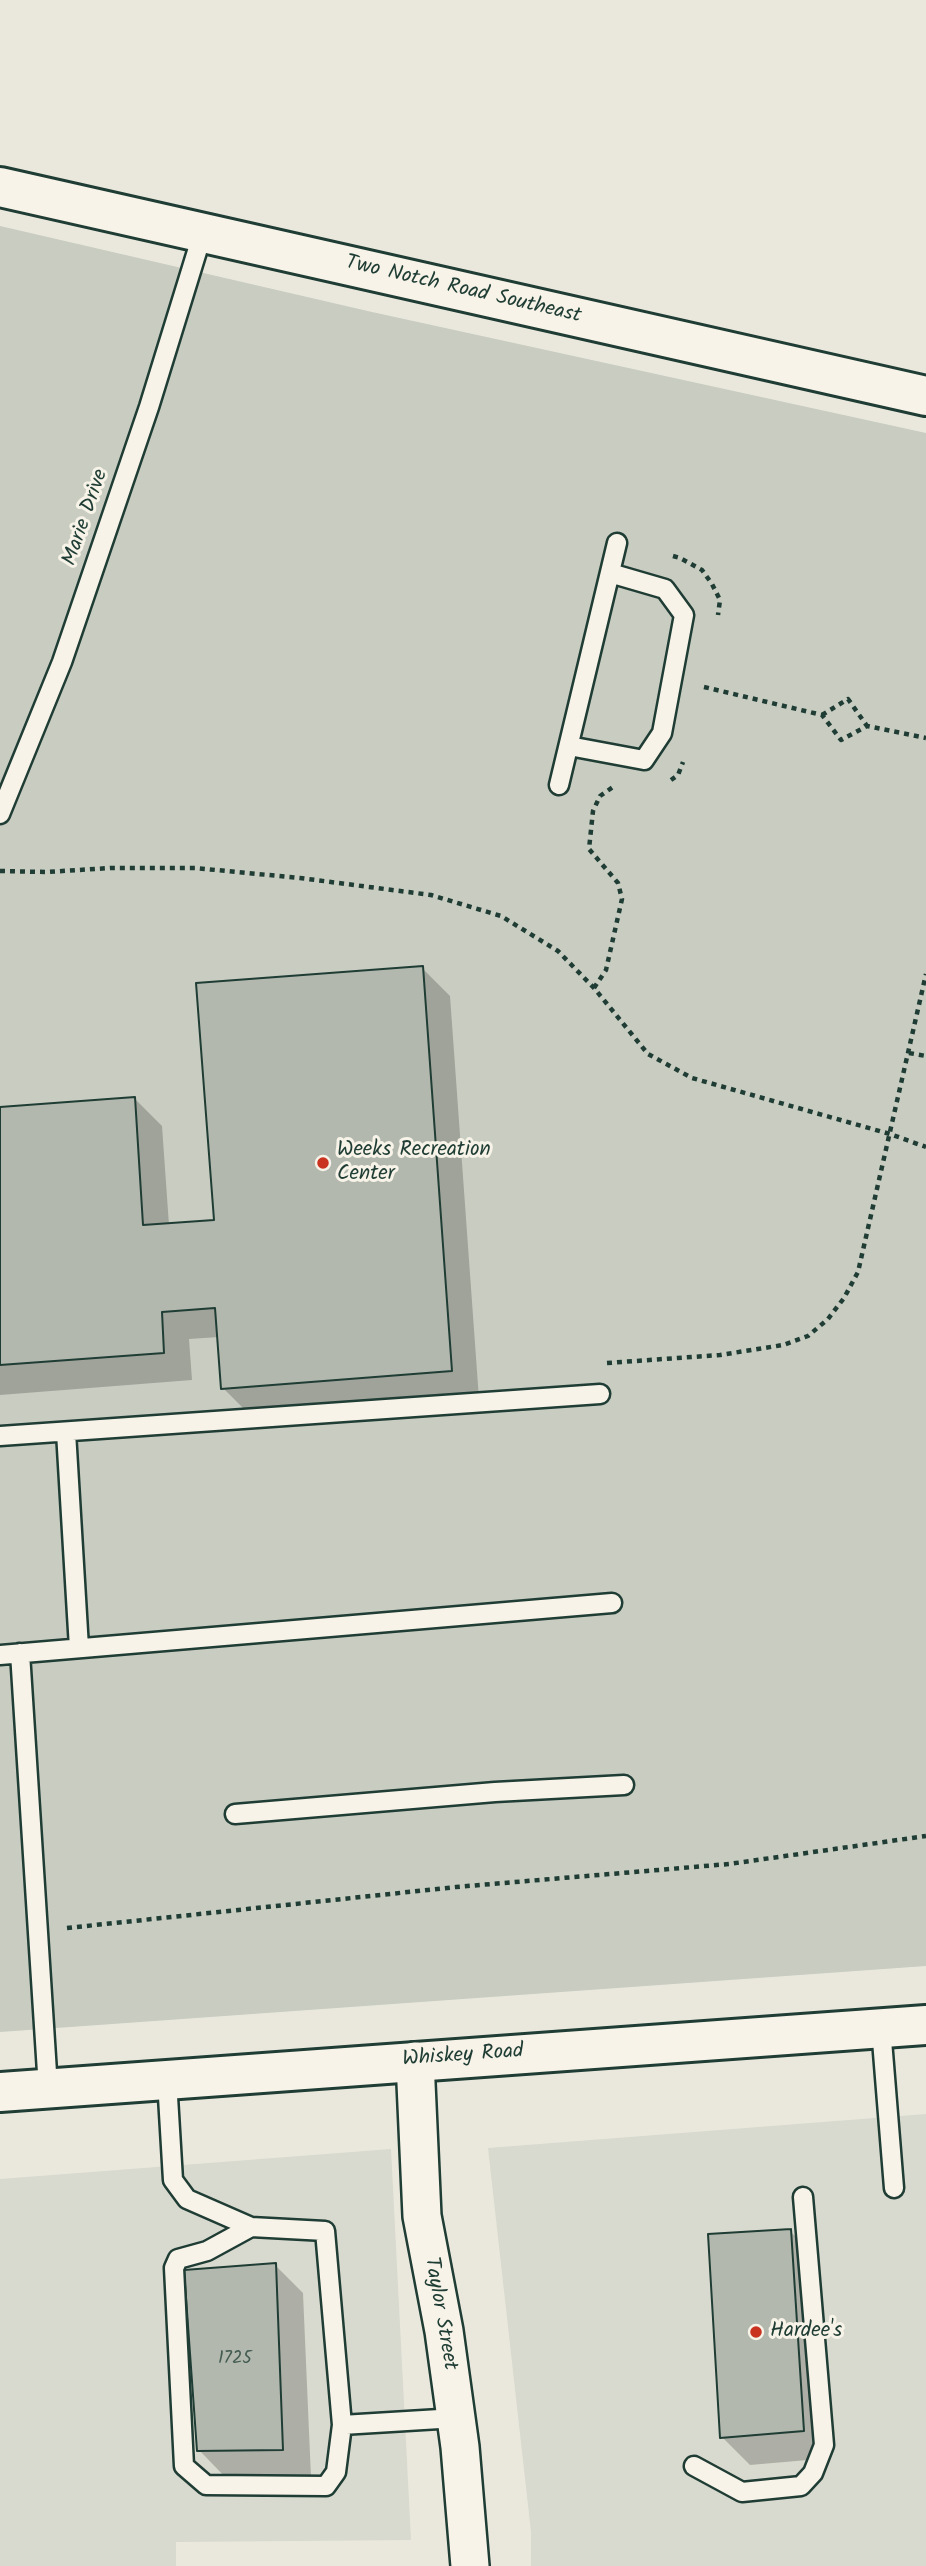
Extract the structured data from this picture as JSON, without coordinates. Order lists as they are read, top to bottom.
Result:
{
  "streets": {
    "street": ["Two Notch Road Southeast", "Whiskey Road", "Taylor Street"],
    "lane": ["Marie Drive"]
  },
  "crossings": [
    ["Two Notch Road Southeast", "Marie Drive"],
    ["Whiskey Road", "Taylor Street"]
  ],
  "places": ["Weeks Recreation Center", "Hardee's"],
  "house_numbers": ["1725"]
}
